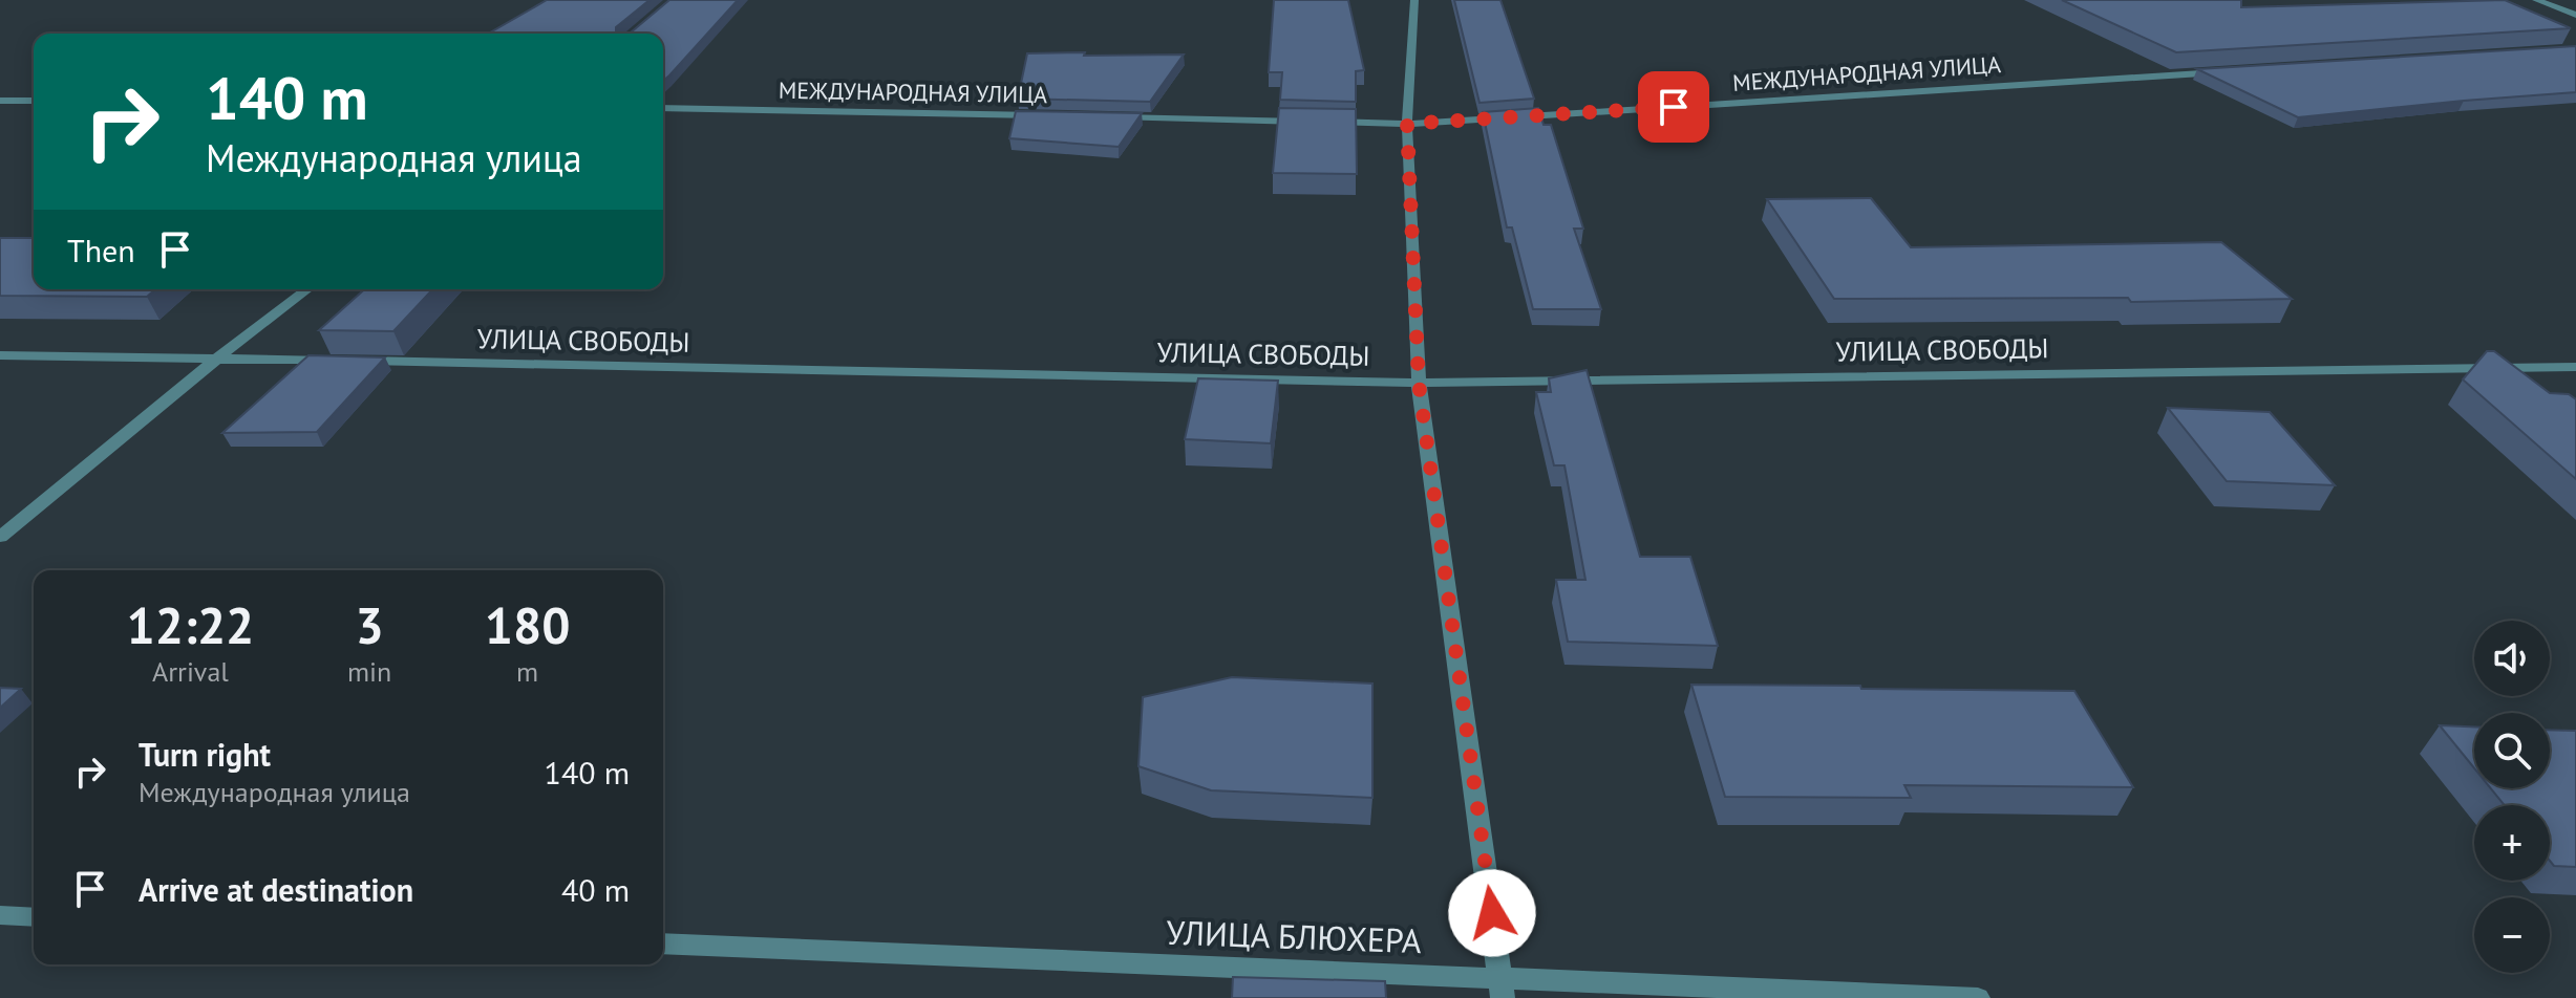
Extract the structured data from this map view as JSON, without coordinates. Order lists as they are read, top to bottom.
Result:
{
  "streets": {
    "street": ["МЕЖДУНАРОДНАЯ УЛИЦА", "УЛИЦА СВОБОДЫ", "УЛИЦА БЛЮХЕРА"]
  },
  "page": {
    "turn": ["140 m", "Международная улица"],
    "then": "Then",
    "eta": [
      "12:22",
      "Arrival",
      "3",
      "min",
      "180",
      "m"
    ],
    "map_buttons": ["+", "−"],
    "list": [
      {
        "name": "Turn right",
        "note": "Международная улица",
        "value": "140 m"
      },
      {
        "name": "Arrive at destination",
        "value": "40 m"
      }
    ]
  }
}
